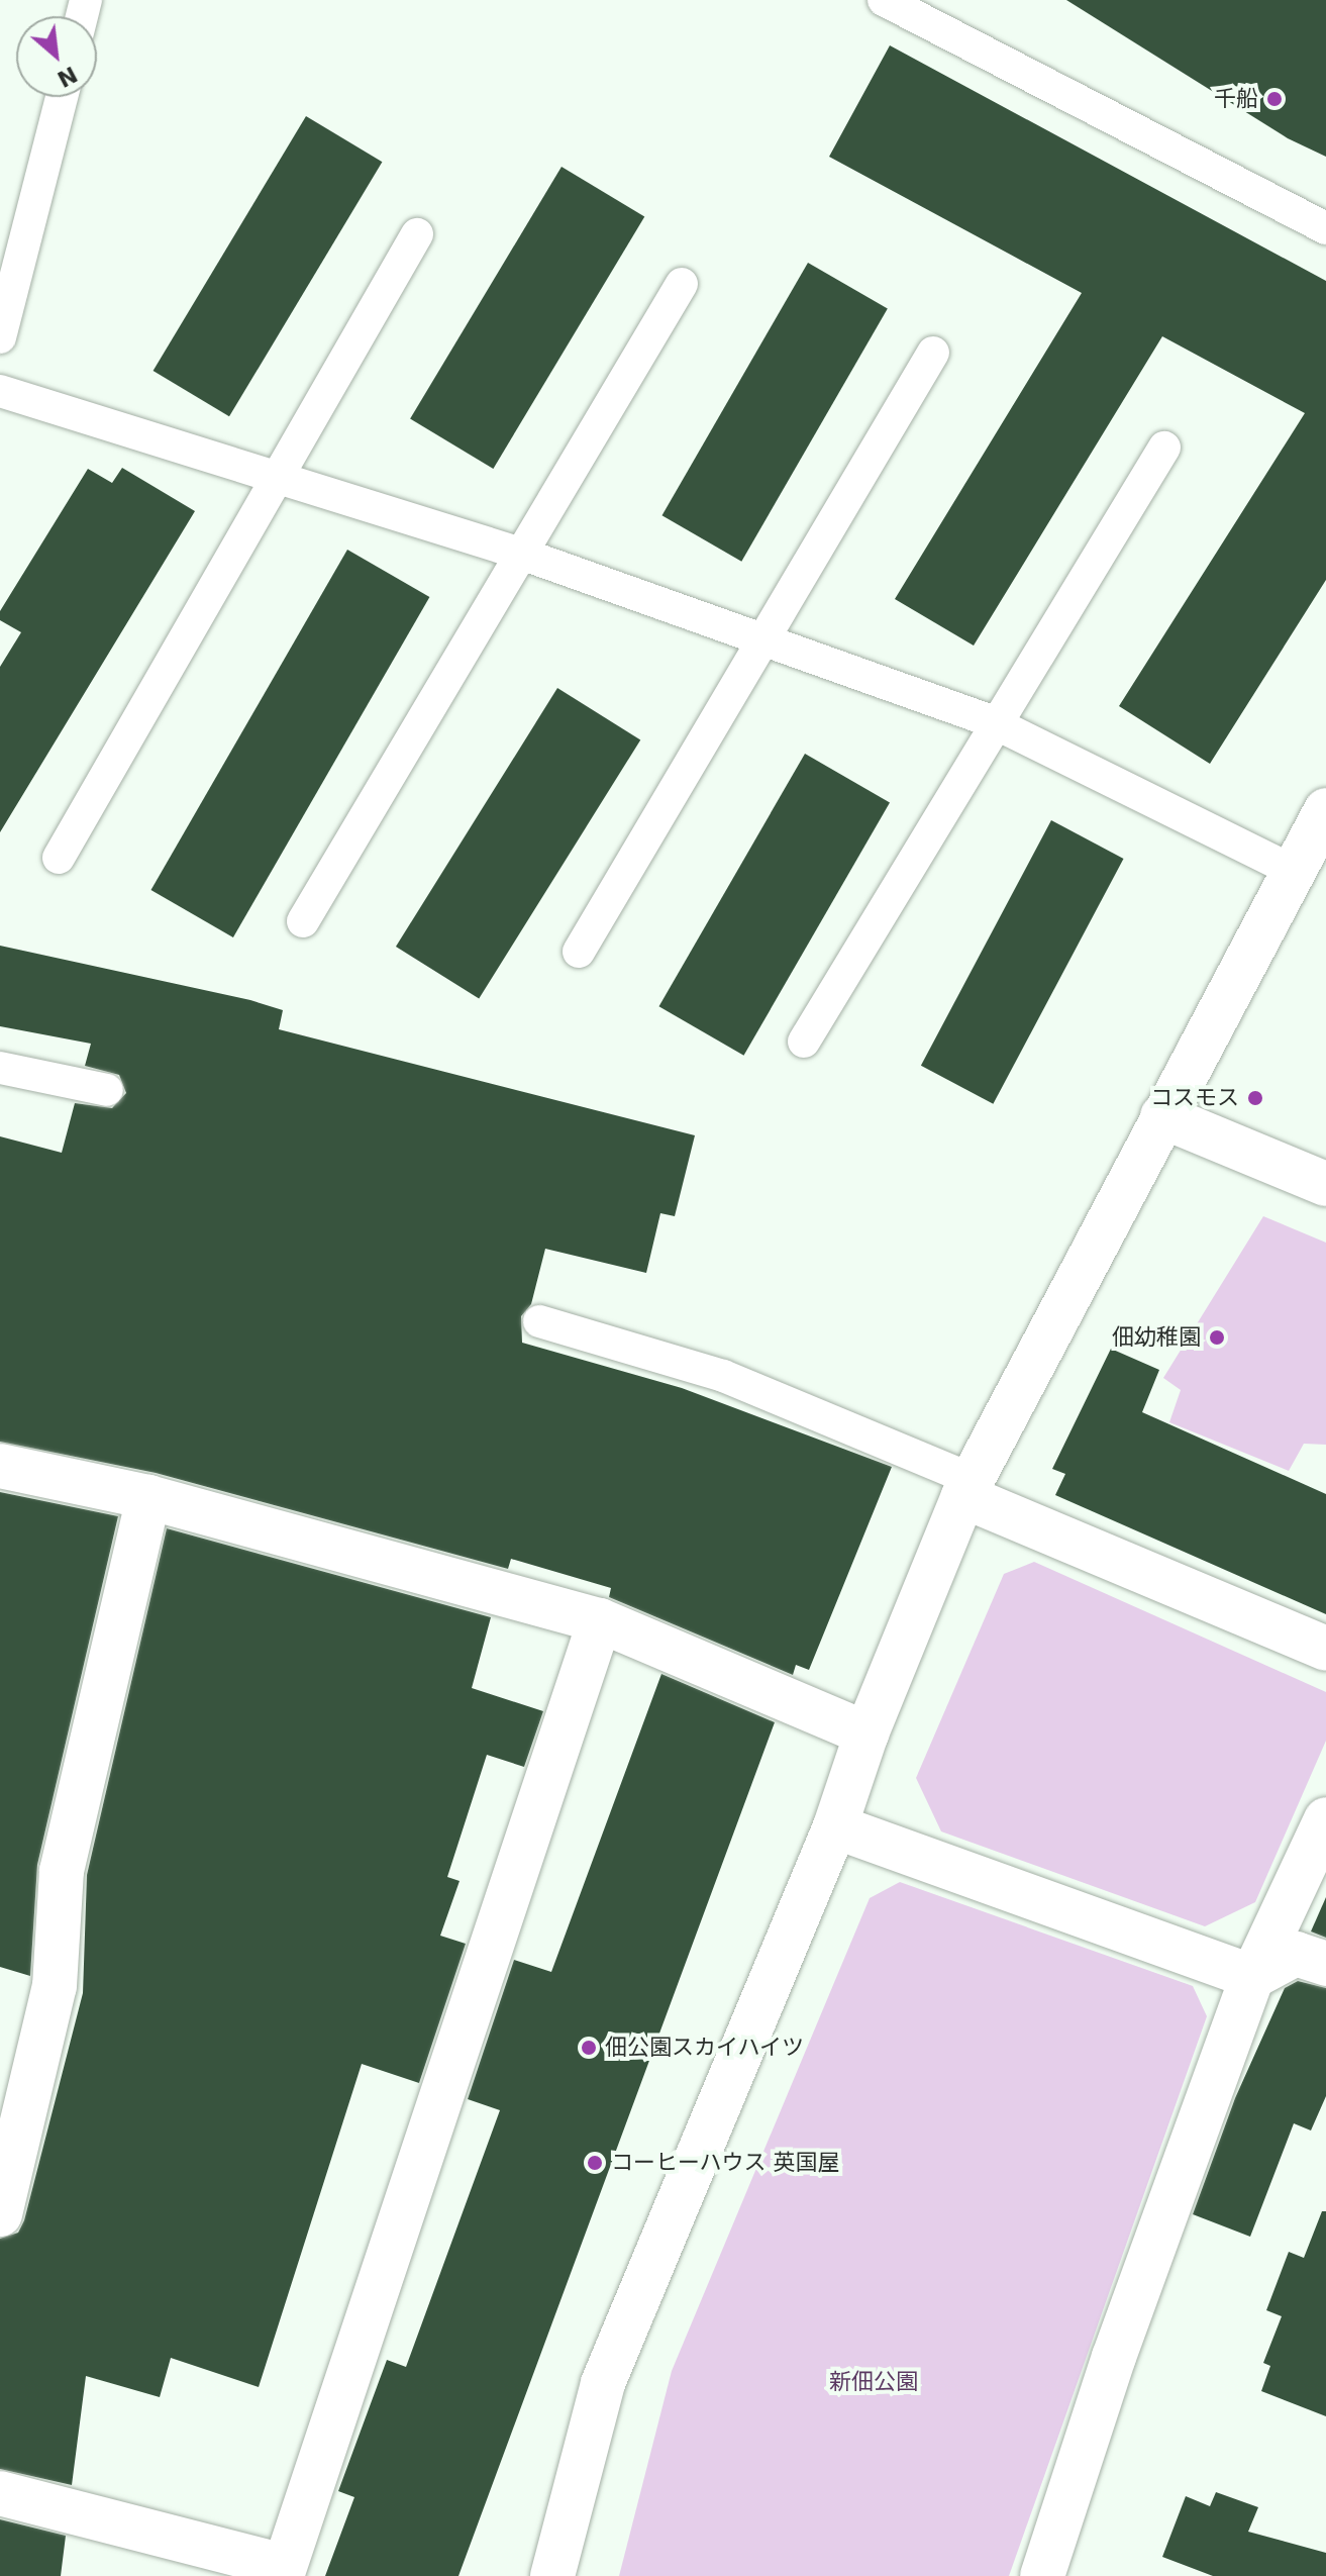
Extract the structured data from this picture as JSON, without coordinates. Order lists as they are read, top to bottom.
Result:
{
  "parks": ["新佃公園"],
  "places": [
    "千船",
    "コスモス",
    "佃幼稚園",
    "佃公園スカイハイツ",
    "コーヒーハウス 英国屋"
  ],
  "north": "bottom right"
}
